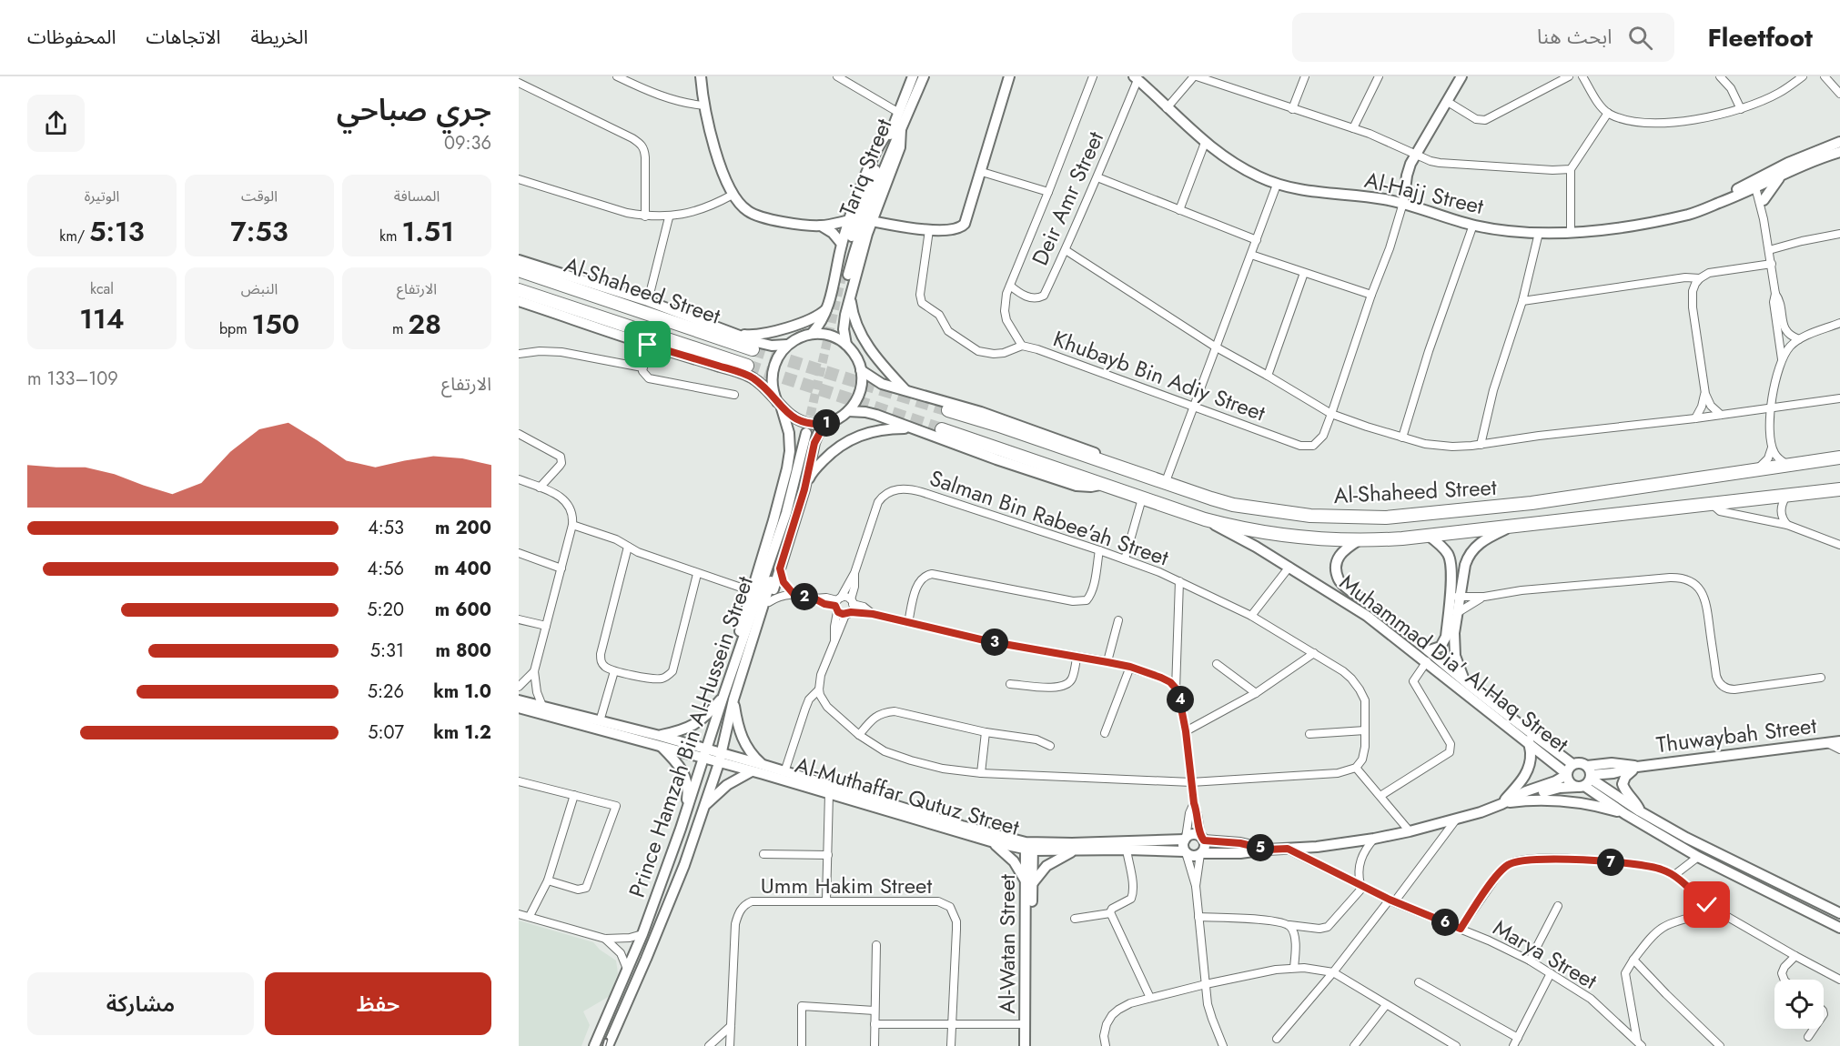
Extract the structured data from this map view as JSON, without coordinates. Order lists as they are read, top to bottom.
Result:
{
  "streets": {
    "highway": ["Al-Shaheed Street"],
    "street": [
      "Tariq Street",
      "Al-Hajj Street",
      "Deir Amr Street",
      "Khubayb Bin Adiy Street",
      "Salman Bin Rabee'ah Street",
      "Muhammad Dia' Al-Haq Street",
      "Thuwaybah Street",
      "Prince Hamzah Bin Al-Hussein Street",
      "Al-Muthaffar Qutuz Street",
      "Umm Hakim Street",
      "Al-Watan Street",
      "Marya Street"
    ]
  },
  "crossings": [
    ["Al-Hajj Street", "Deir Amr Street"],
    ["Al-Hajj Street", "Khubayb Bin Adiy Street"],
    ["Deir Amr Street", "Khubayb Bin Adiy Street"],
    ["Al-Shaheed Street", "Muhammad Dia' Al-Haq Street"],
    ["Salman Bin Rabee'ah Street", "Al-Muthaffar Qutuz Street"],
    ["Muhammad Dia' Al-Haq Street", "Thuwaybah Street"],
    ["Prince Hamzah Bin Al-Hussein Street", "Al-Muthaffar Qutuz Street"],
    ["Al-Muthaffar Qutuz Street", "Al-Watan Street"]
  ],
  "page": {
    "header": "Fleetfoot",
    "search": "ابحث هنا",
    "nav": ["الخريطة", "الاتجاهات", "المحفوظات"],
    "heading": ["جري صباحي", "09:36"],
    "stats": [
      ["المسافة", "1.51 km"],
      ["الوقت", "7:53"],
      ["الوتيرة", "5:13 /km"],
      ["الارتفاع", "28 m"],
      ["النبض", "150 bpm"],
      ["kcal", "114"]
    ],
    "chart": ["الارتفاع", "109–133 m"],
    "pins": [
      "1",
      "2",
      "3",
      "4",
      "5",
      "7",
      "6"
    ],
    "list": [
      {
        "name": "200 m",
        "note": "4:53"
      },
      {
        "name": "400 m",
        "note": "4:56"
      },
      {
        "name": "600 m",
        "note": "5:20"
      },
      {
        "name": "800 m",
        "note": "5:31"
      },
      {
        "name": "1.0 km",
        "note": "5:26"
      },
      {
        "name": "1.2 km",
        "note": "5:07"
      }
    ],
    "buttons": ["حفظ", "مشاركة"]
  }
}
